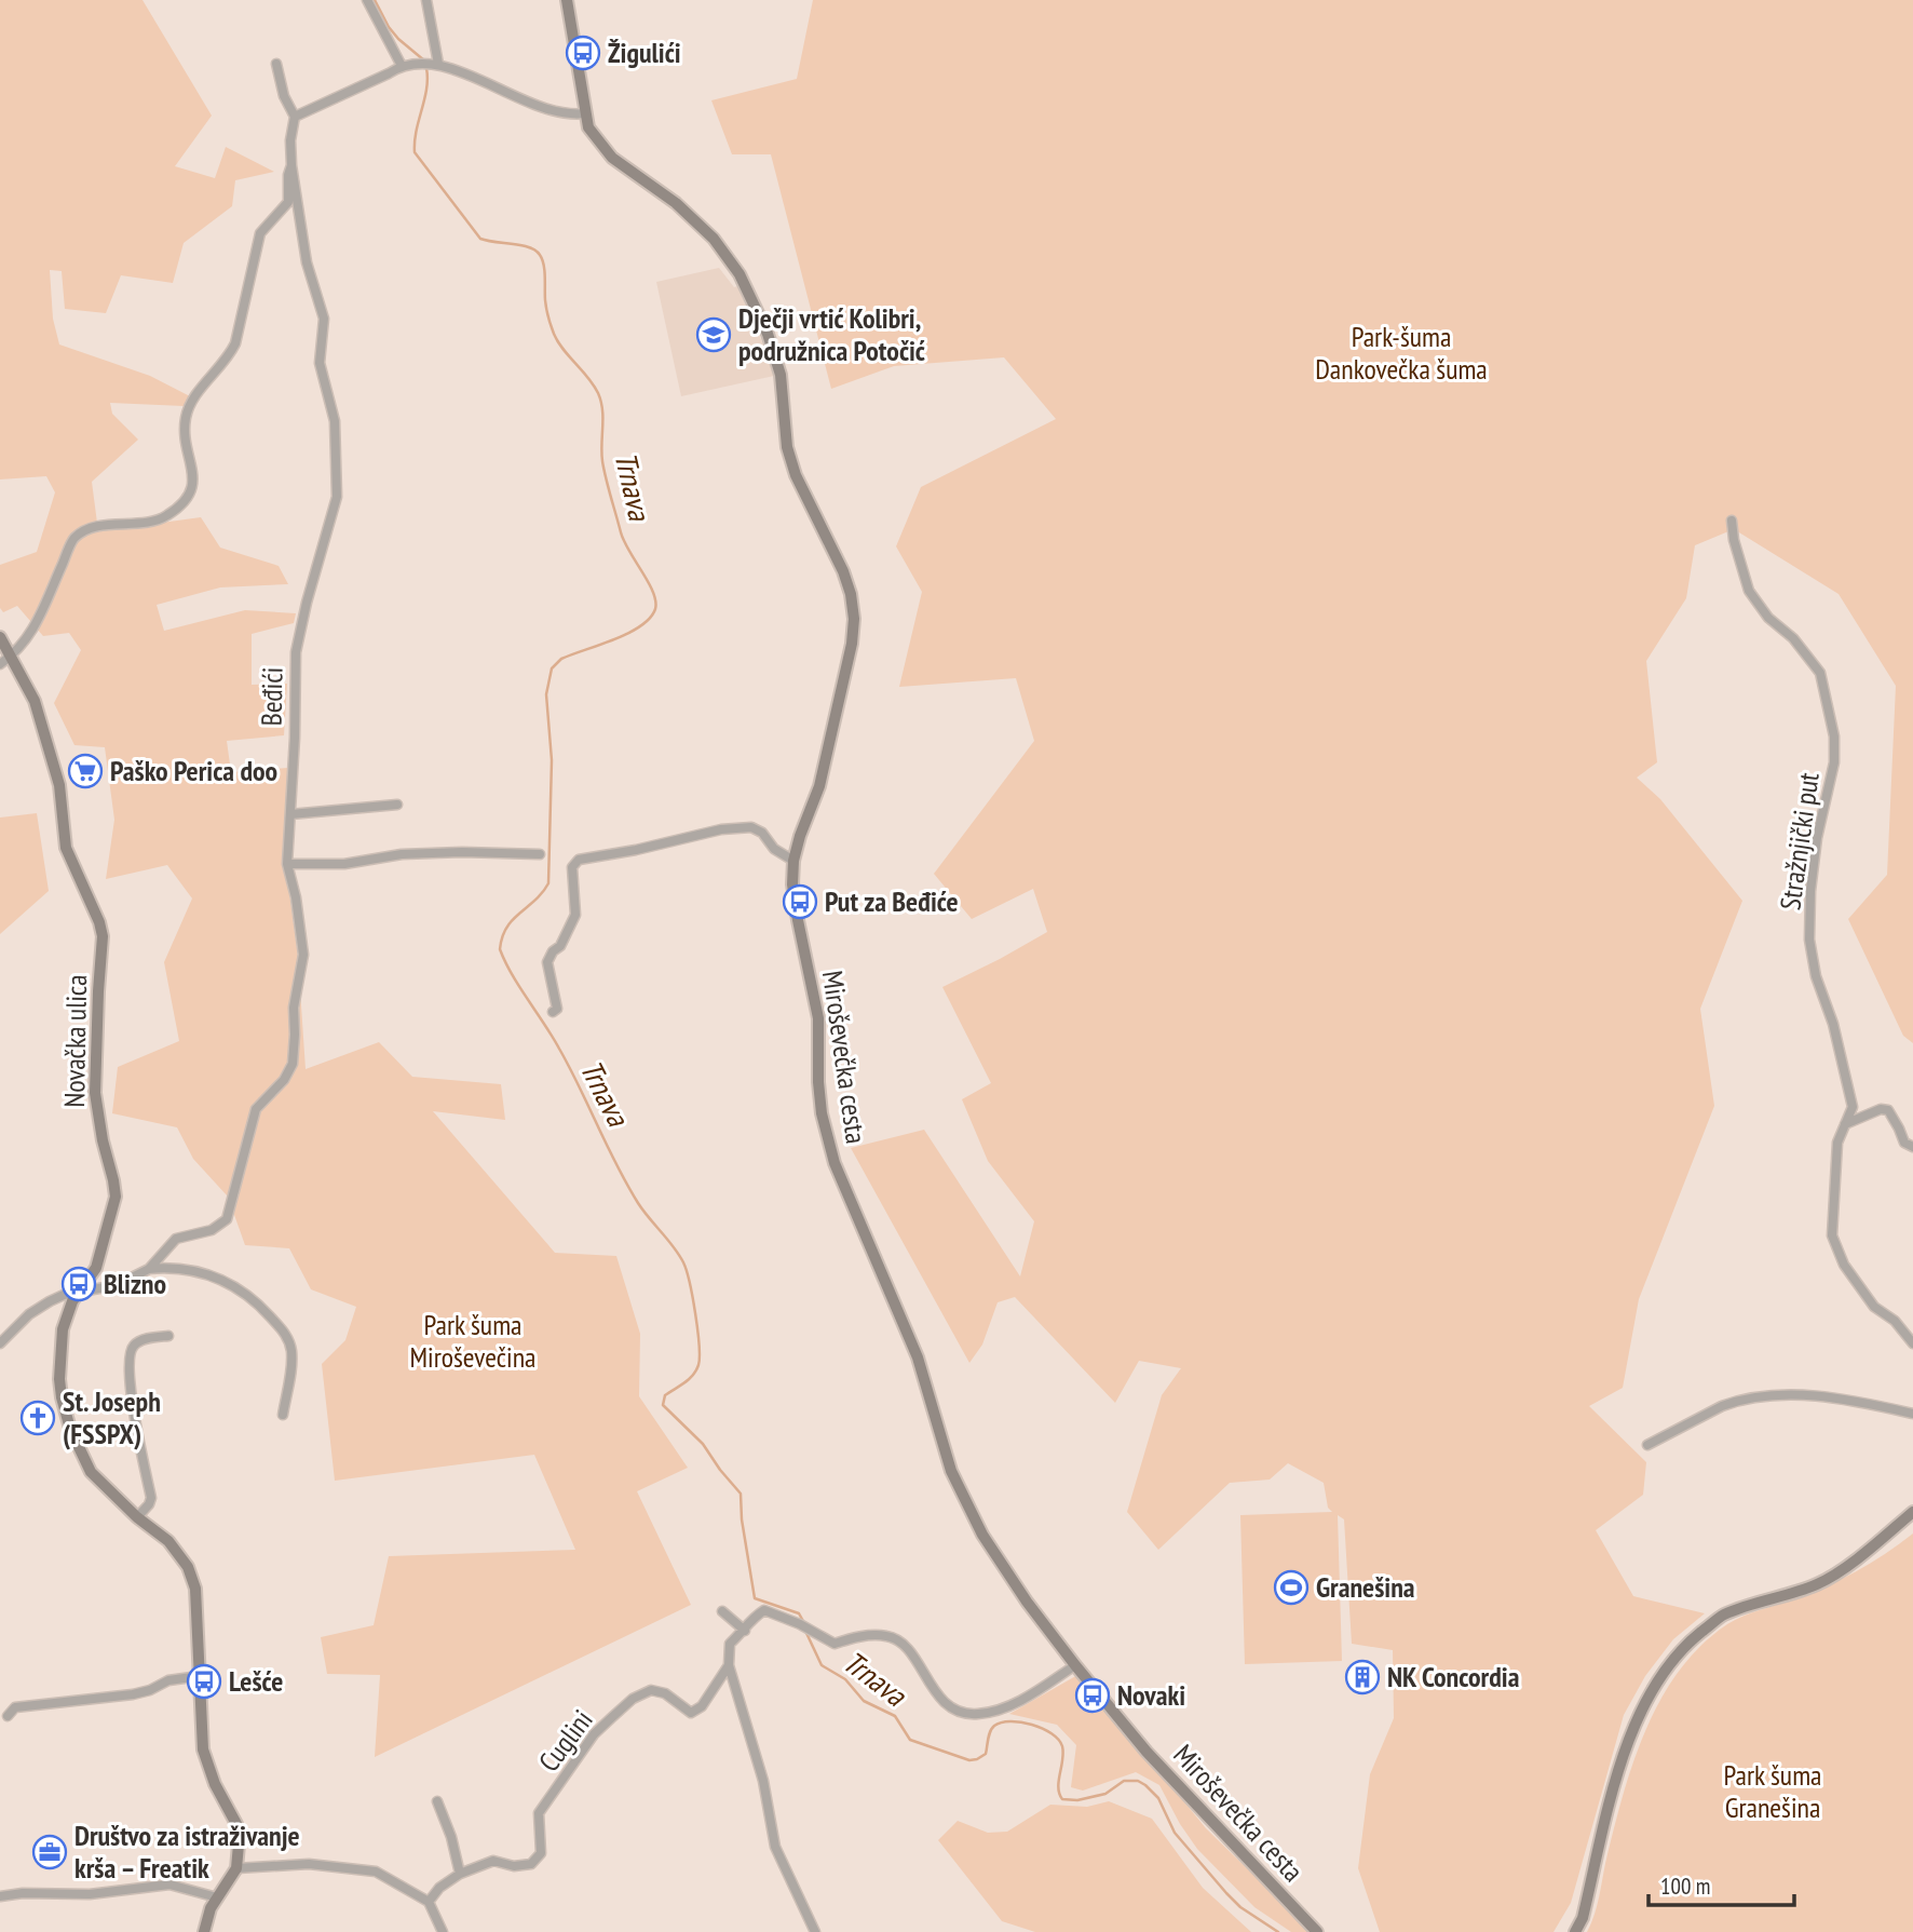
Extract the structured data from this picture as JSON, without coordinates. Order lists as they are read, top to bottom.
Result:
{
  "streets": {
    "main road": ["Novačka ulica", "Miroševečka cesta"],
    "street": ["Beđići", "Stražnjički put", "Cuglini"]
  },
  "water": ["Trnava"],
  "parks": ["Park-šuma Dankovečka šuma", "Park šuma Miroševečina", "Park šuma Granešina"],
  "places": {
    "bus stop": [
      "Žigulići",
      "Put za Beđiće",
      "Blizno",
      "Lešće",
      "Novaki"
    ],
    "school or university": ["Dječji vrtić Kolibri, podružnica Potočić"],
    "supermarket": ["Paško Perica doo"],
    "church": ["St. Joseph (FSSPX)"],
    "sports": ["Granešina"],
    "building": ["NK Concordia"],
    "office": ["Društvo za istraživanje krša – Freatik"]
  },
  "scale_bar": "100 m"
}
